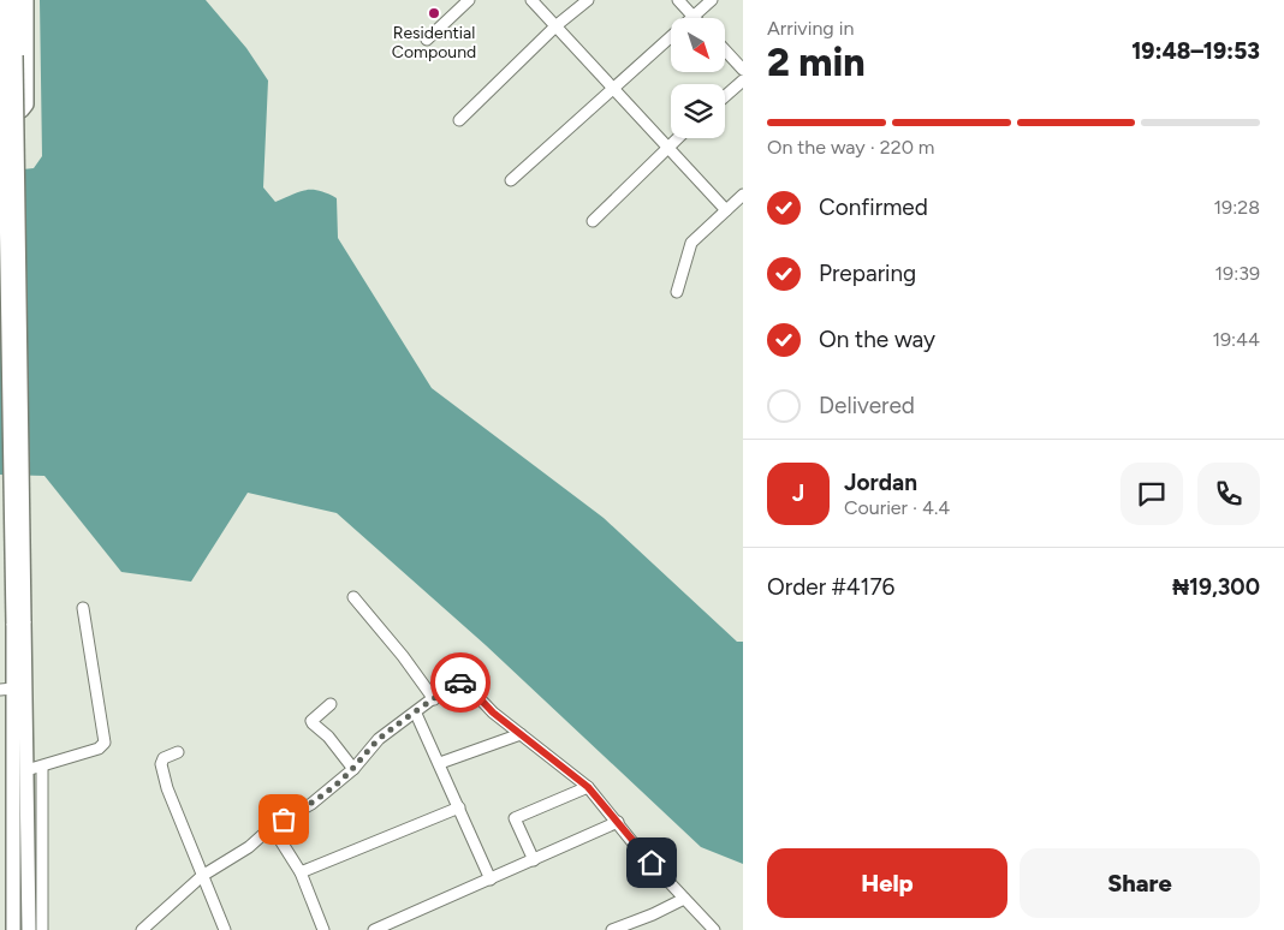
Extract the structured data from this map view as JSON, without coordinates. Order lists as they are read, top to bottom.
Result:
{
  "places": ["Residential Compound"],
  "north": "bottom right",
  "page": {
    "heading": ["2 min", "Arriving in", "19:48–19:53"],
    "panel": [
      "Jordan",
      "Courier · 4.4",
      "Order #4176",
      "₦19,300"
    ],
    "bar": "On the way · 220 m",
    "list": [
      ["Confirmed", "19:28"],
      ["Preparing", "19:39"],
      ["On the way", "19:44"],
      "Delivered"
    ],
    "round": "J",
    "buttons": ["Help", "Share"]
  }
}
